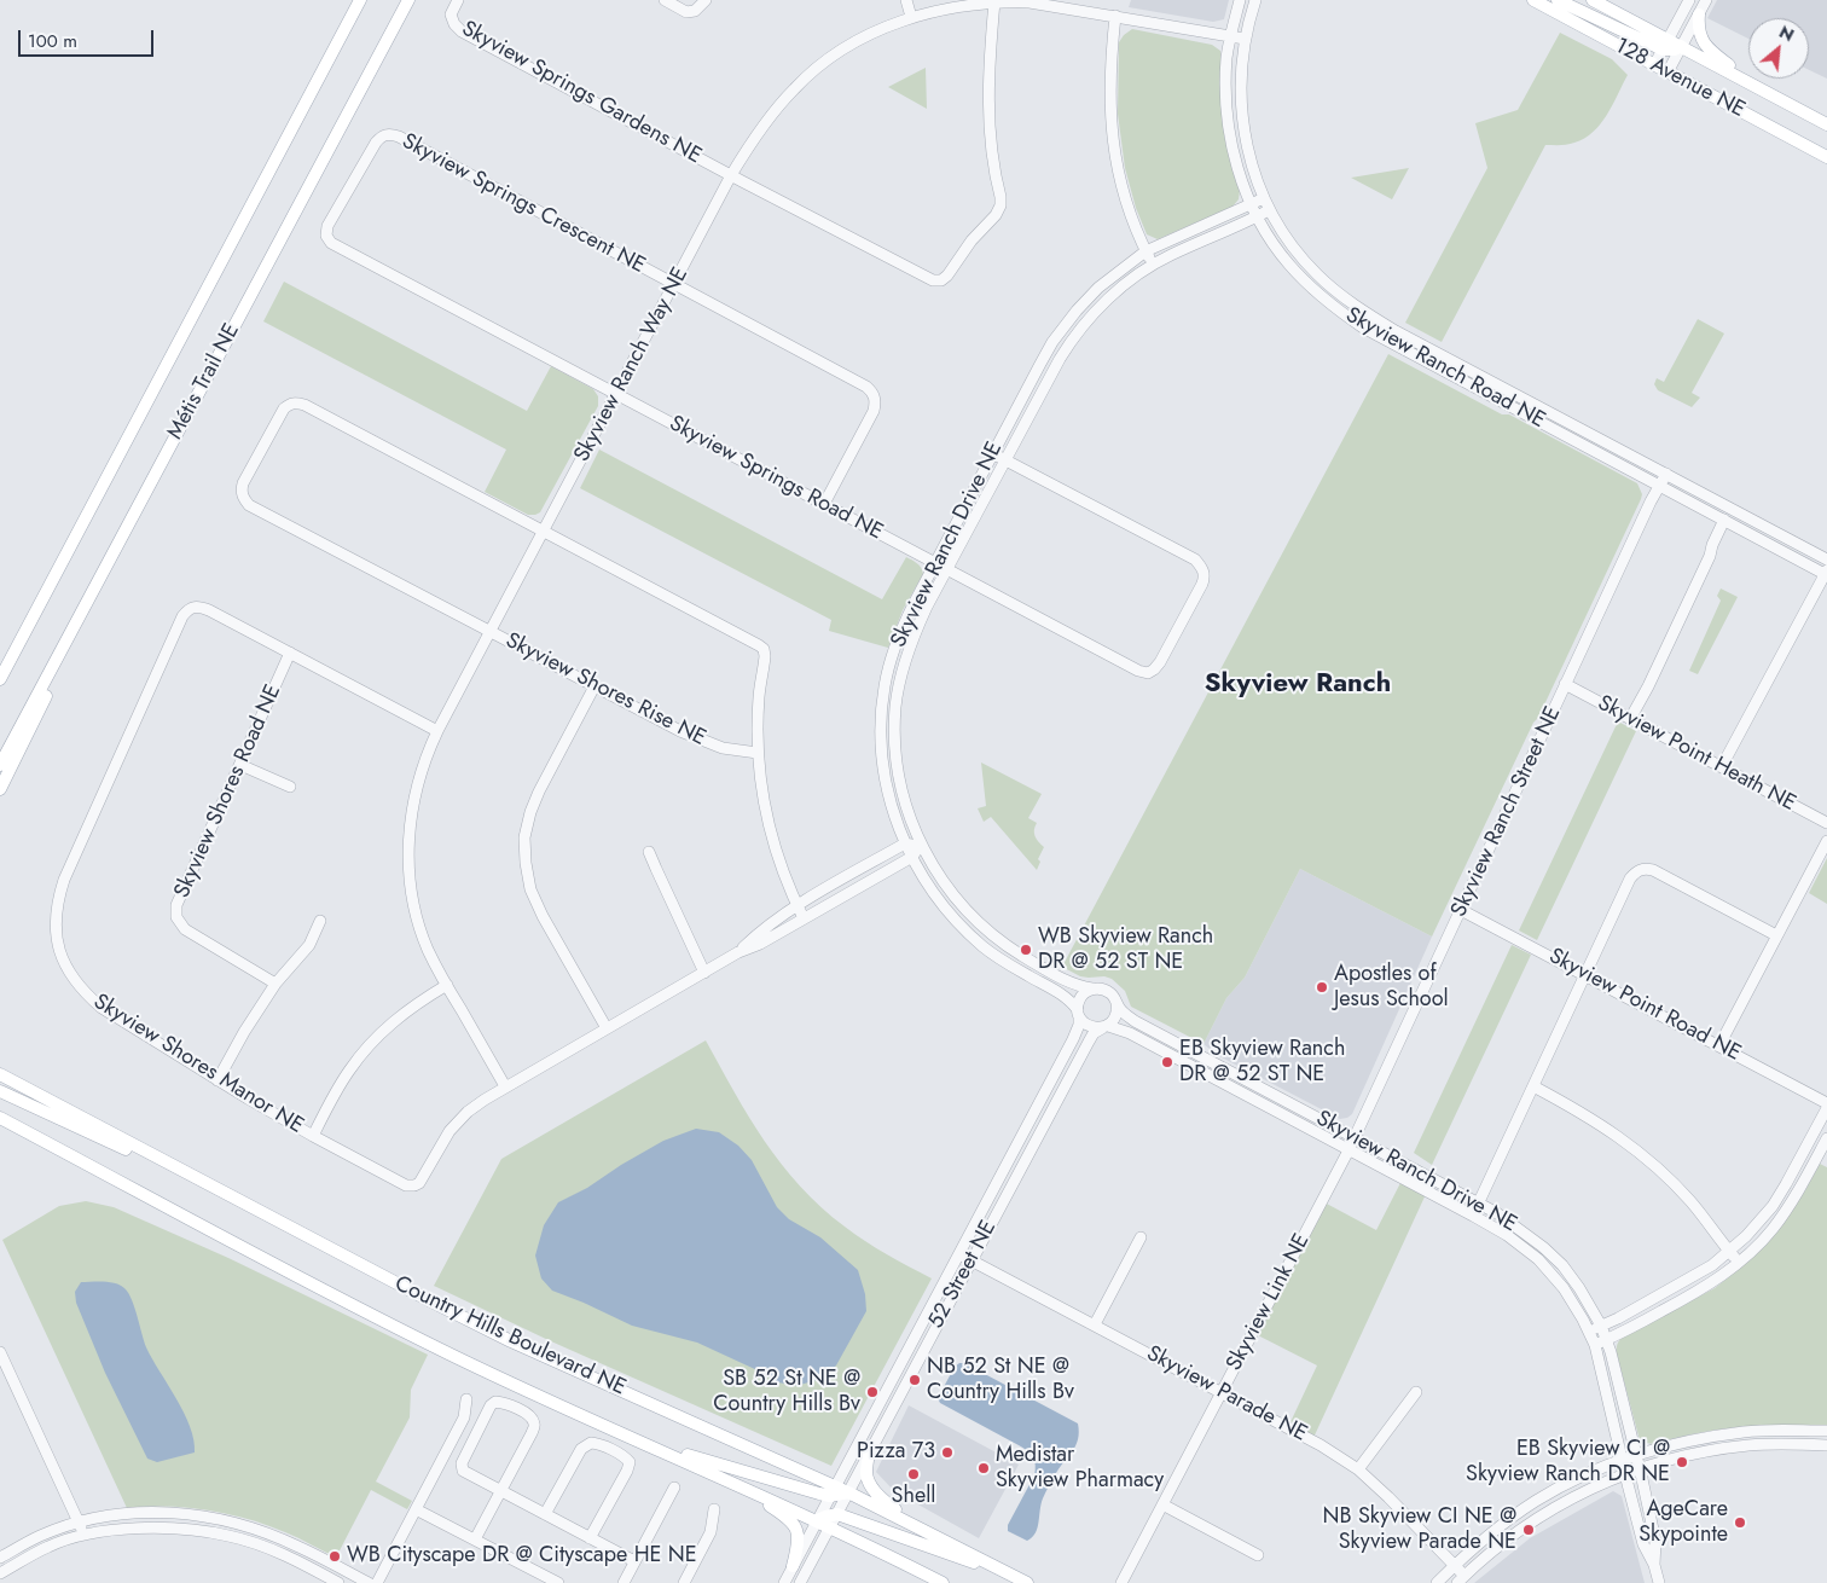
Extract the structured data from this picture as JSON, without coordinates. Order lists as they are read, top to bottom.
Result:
{
  "streets": {
    "main road": ["128 Avenue NE", "Métis Trail NE", "Country Hills Boulevard NE"],
    "street": [
      "Skyview Springs Gardens NE",
      "Skyview Springs Crescent NE",
      "Skyview Ranch Way NE",
      "Skyview Ranch Road NE",
      "Skyview Springs Road NE",
      "Skyview Ranch Drive NE",
      "Skyview Shores Rise NE",
      "Skyview Point Heath NE",
      "Skyview Shores Road NE",
      "Skyview Ranch Street NE",
      "Skyview Point Road NE",
      "Skyview Shores Manor NE",
      "52 Street NE",
      "Skyview Link NE",
      "Skyview Parade NE"
    ]
  },
  "crossings": [
    ["Skyview Springs Gardens NE", "Skyview Ranch Way NE"],
    ["Skyview Springs Crescent NE", "Skyview Ranch Way NE"],
    ["Skyview Springs Crescent NE", "Skyview Springs Road NE"],
    ["Skyview Ranch Way NE", "Skyview Ranch Road NE"],
    ["Skyview Ranch Way NE", "Skyview Springs Road NE"],
    ["Skyview Ranch Way NE", "Skyview Shores Rise NE"],
    ["Skyview Ranch Way NE", "Skyview Shores Manor NE"],
    ["Skyview Ranch Road NE", "Skyview Ranch Drive NE"],
    ["Skyview Ranch Road NE", "Skyview Ranch Street NE"],
    ["Skyview Springs Road NE", "Skyview Ranch Drive NE"],
    ["Skyview Ranch Drive NE", "Skyview Ranch Street NE"],
    ["Skyview Ranch Drive NE", "Skyview Shores Manor NE"],
    ["Skyview Ranch Drive NE", "52 Street NE"],
    ["Skyview Ranch Drive NE", "Skyview Link NE"],
    ["Skyview Point Heath NE", "Skyview Ranch Street NE"],
    ["Skyview Shores Road NE", "Skyview Shores Manor NE"],
    ["Skyview Ranch Street NE", "Skyview Point Road NE"],
    ["Skyview Ranch Street NE", "Skyview Link NE"],
    ["52 Street NE", "Country Hills Boulevard NE"],
    ["52 Street NE", "Skyview Parade NE"],
    ["Skyview Link NE", "Skyview Parade NE"]
  ],
  "districts": ["Skyview Ranch"],
  "places": [
    "WB Skyview Ranch DR @ 52 ST NE",
    "Apostles of Jesus School",
    "EB Skyview Ranch DR @ 52 ST NE",
    "NB 52 St NE @ Country Hills Bv",
    "SB 52 St NE @ Country Hills Bv",
    "Pizza 73",
    "EB Skyview CI @ Skyview Ranch DR NE",
    "Medistar Skyview Pharmacy",
    "Shell",
    "AgeCare Skypointe",
    "NB Skyview CI NE @ Skyview Parade NE",
    "WB Cityscape DR @ Cityscape HE NE"
  ],
  "scale_bar": "100 m",
  "north": "top right"
}
